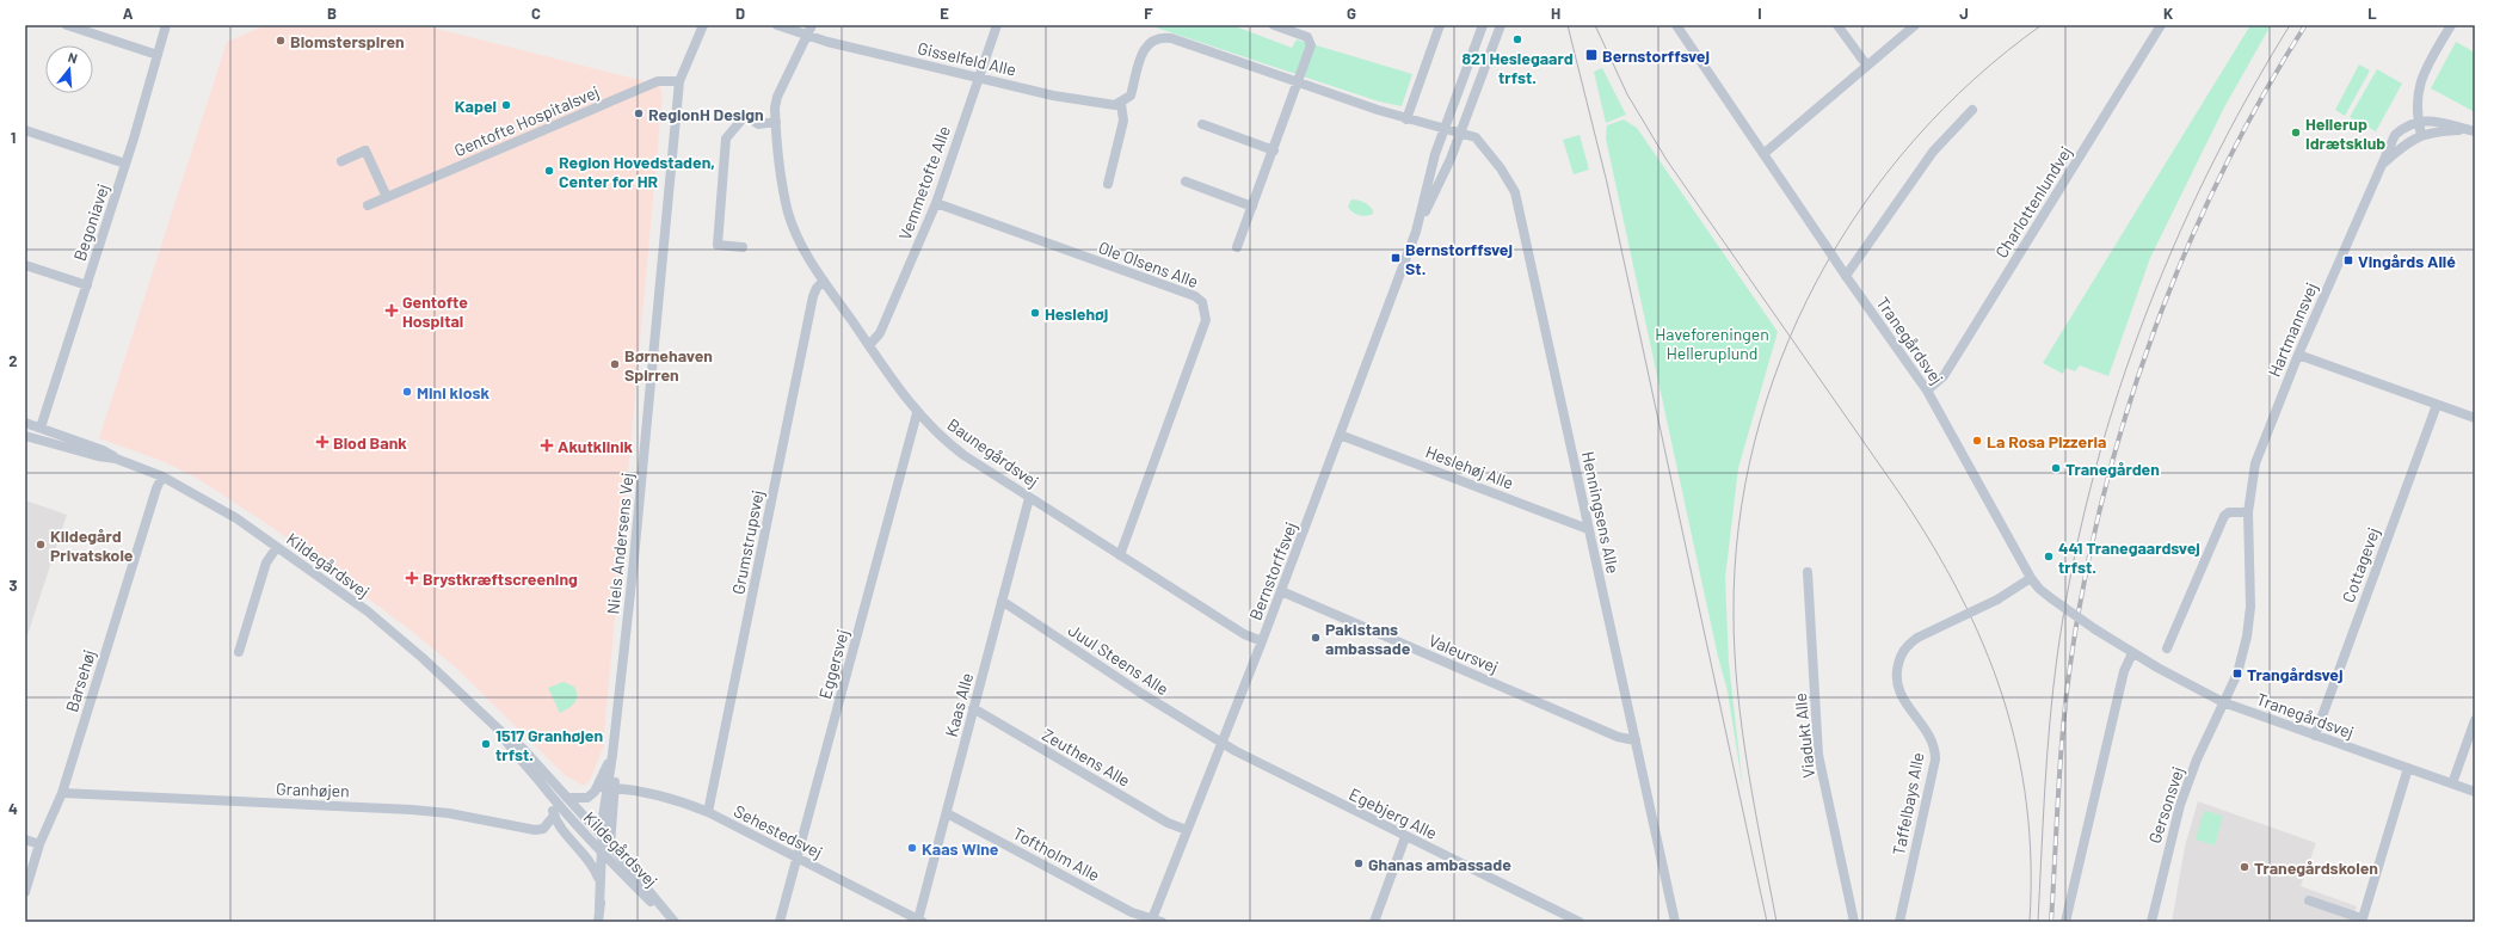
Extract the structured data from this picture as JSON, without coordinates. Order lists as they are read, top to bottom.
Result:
{
  "streets": {
    "street": [
      "Gisselfeld Alle",
      "Gentofte Hospitalsvej",
      "Vemmetofte Alle",
      "Charlottenlundvej",
      "Begoniavej",
      "Ole Olsens Alle",
      "Hartmannsvej",
      "Tranegårdsvej",
      "Baunegårdsvej",
      "Heslehøj Alle",
      "Henningsens Alle",
      "Grumstrupsvej",
      "Niels Andersens Vej",
      "Kildegårdsvej",
      "Cottagevej",
      "Bernstorffsvej",
      "Valeursvej",
      "Juul Steens Alle",
      "Eggersvej",
      "Barsehøj",
      "Kaas Alle",
      "Viadukt Alle",
      "Zeuthens Alle",
      "Granhøjen",
      "Taffelbays Alle",
      "Gersonsvej",
      "Egebjerg Alle",
      "Sehestedsvej",
      "Toftholm Alle"
    ]
  },
  "crossings": [
    ["Gisselfeld Alle", "Vemmetofte Alle"],
    ["Gisselfeld Alle", "Baunegårdsvej"],
    ["Gisselfeld Alle", "Henningsens Alle"],
    ["Gentofte Hospitalsvej", "Niels Andersens Vej"],
    ["Vemmetofte Alle", "Ole Olsens Alle"],
    ["Vemmetofte Alle", "Baunegårdsvej"],
    ["Charlottenlundvej", "Tranegårdsvej"],
    ["Begoniavej", "Kildegårdsvej"],
    ["Ole Olsens Alle", "Baunegårdsvej"],
    ["Hartmannsvej", "Tranegårdsvej"],
    ["Hartmannsvej", "Gersonsvej"],
    ["Tranegårdsvej", "Cottagevej"],
    ["Tranegårdsvej", "Taffelbays Alle"],
    ["Tranegårdsvej", "Gersonsvej"],
    ["Baunegårdsvej", "Grumstrupsvej"],
    ["Baunegårdsvej", "Bernstorffsvej"],
    ["Baunegårdsvej", "Eggersvej"],
    ["Baunegårdsvej", "Kaas Alle"],
    ["Heslehøj Alle", "Henningsens Alle"],
    ["Heslehøj Alle", "Bernstorffsvej"],
    ["Henningsens Alle", "Bernstorffsvej"],
    ["Henningsens Alle", "Valeursvej"],
    ["Grumstrupsvej", "Sehestedsvej"],
    ["Niels Andersens Vej", "Kildegårdsvej"],
    ["Niels Andersens Vej", "Sehestedsvej"],
    ["Kildegårdsvej", "Barsehøj"],
    ["Kildegårdsvej", "Granhøjen"],
    ["Kildegårdsvej", "Sehestedsvej"],
    ["Bernstorffsvej", "Valeursvej"],
    ["Bernstorffsvej", "Juul Steens Alle"],
    ["Bernstorffsvej", "Zeuthens Alle"],
    ["Bernstorffsvej", "Egebjerg Alle"],
    ["Bernstorffsvej", "Toftholm Alle"],
    ["Juul Steens Alle", "Kaas Alle"],
    ["Juul Steens Alle", "Egebjerg Alle"],
    ["Eggersvej", "Sehestedsvej"],
    ["Barsehøj", "Granhøjen"],
    ["Kaas Alle", "Zeuthens Alle"],
    ["Kaas Alle", "Sehestedsvej"],
    ["Kaas Alle", "Toftholm Alle"]
  ],
  "parks": ["Haveforeningen Helleruplund"],
  "places": {
    "other": [
      "821 Heslegaard trfst.",
      "Blomsterspiren",
      "Kapel",
      "RegionH Design",
      "Hellerup Idrætsklub",
      "Region Hovedstaden, Center for HR",
      "Heslehøj",
      "Børnehaven Spirren",
      "Mini kiosk",
      "La Rosa Pizzeria",
      "Tranegården",
      "Kildegård Privatskole",
      "441 Tranegaardsvej trfst.",
      "Pakistans ambassade",
      "1517 Granhøjen trfst.",
      "Kaas Wine",
      "Ghanas ambassade",
      "Tranegårdskolen"
    ],
    "transit": [
      "Bernstorffsvej",
      "Bernstorffsvej St.",
      "Vingårds Allé",
      "Trangårdsvej"
    ],
    "health": [
      "Gentofte Hospital",
      "Blod Bank",
      "Akutklinik",
      "Brystkræftscreening"
    ]
  },
  "north": "top",
  "grid": {
    "columns": [
      "A",
      "B",
      "C",
      "D",
      "E",
      "F",
      "G",
      "H",
      "I",
      "J",
      "K",
      "L"
    ],
    "rows": [
      "1",
      "2",
      "3",
      "4"
    ]
  }
}
